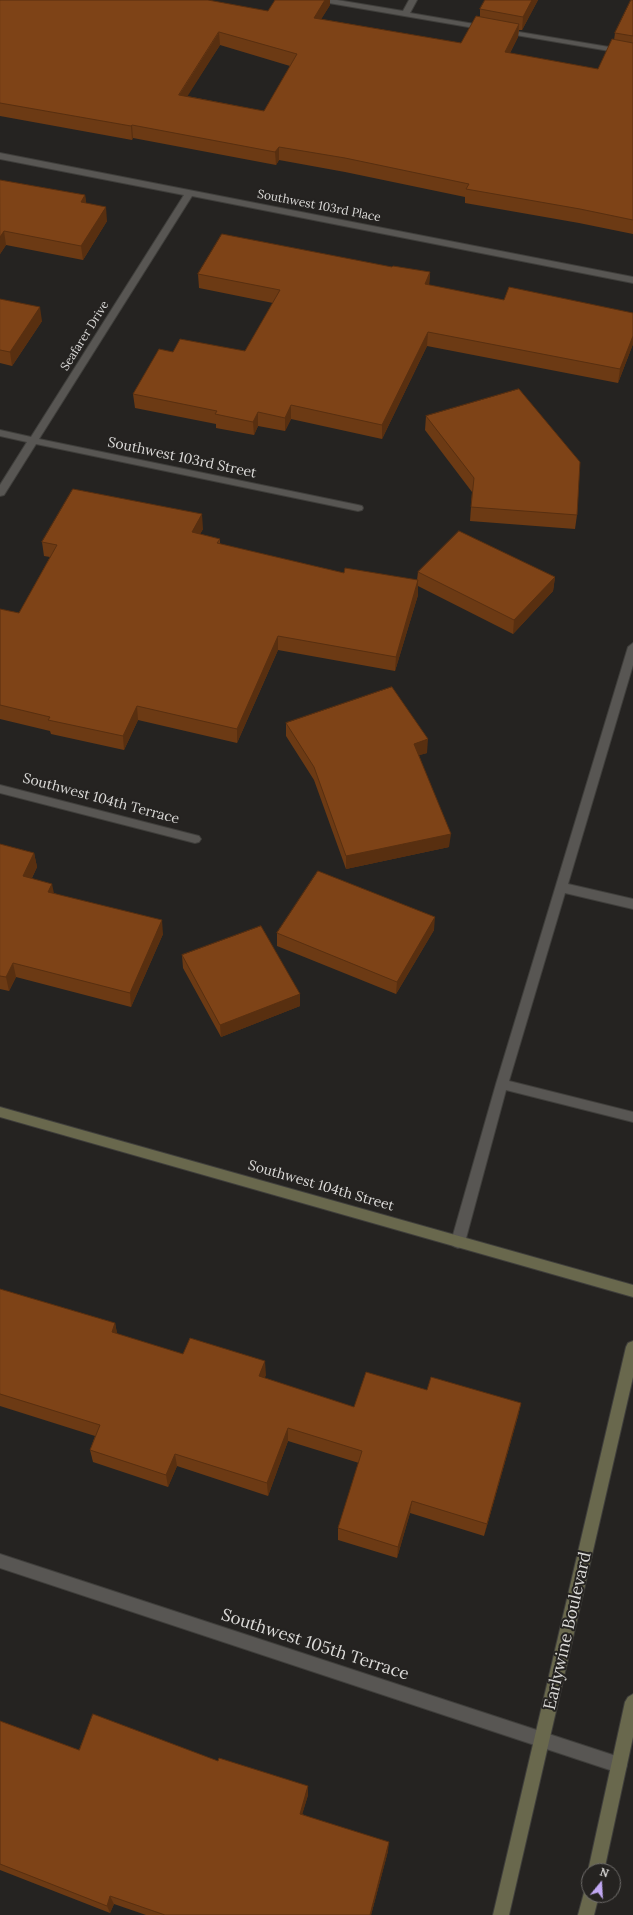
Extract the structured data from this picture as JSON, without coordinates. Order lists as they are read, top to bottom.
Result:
{
  "streets": {
    "street": [
      "Southwest 103rd Place",
      "Seafarer Drive",
      "Southwest 103rd Street",
      "Southwest 104th Terrace",
      "Southwest 104th Street",
      "Earlywine Boulevard",
      "Southwest 105th Terrace"
    ]
  },
  "crossings": [
    ["Southwest 103rd Place", "Seafarer Drive"],
    ["Seafarer Drive", "Southwest 103rd Street"],
    ["Earlywine Boulevard", "Southwest 105th Terrace"]
  ],
  "north": "top"
}
